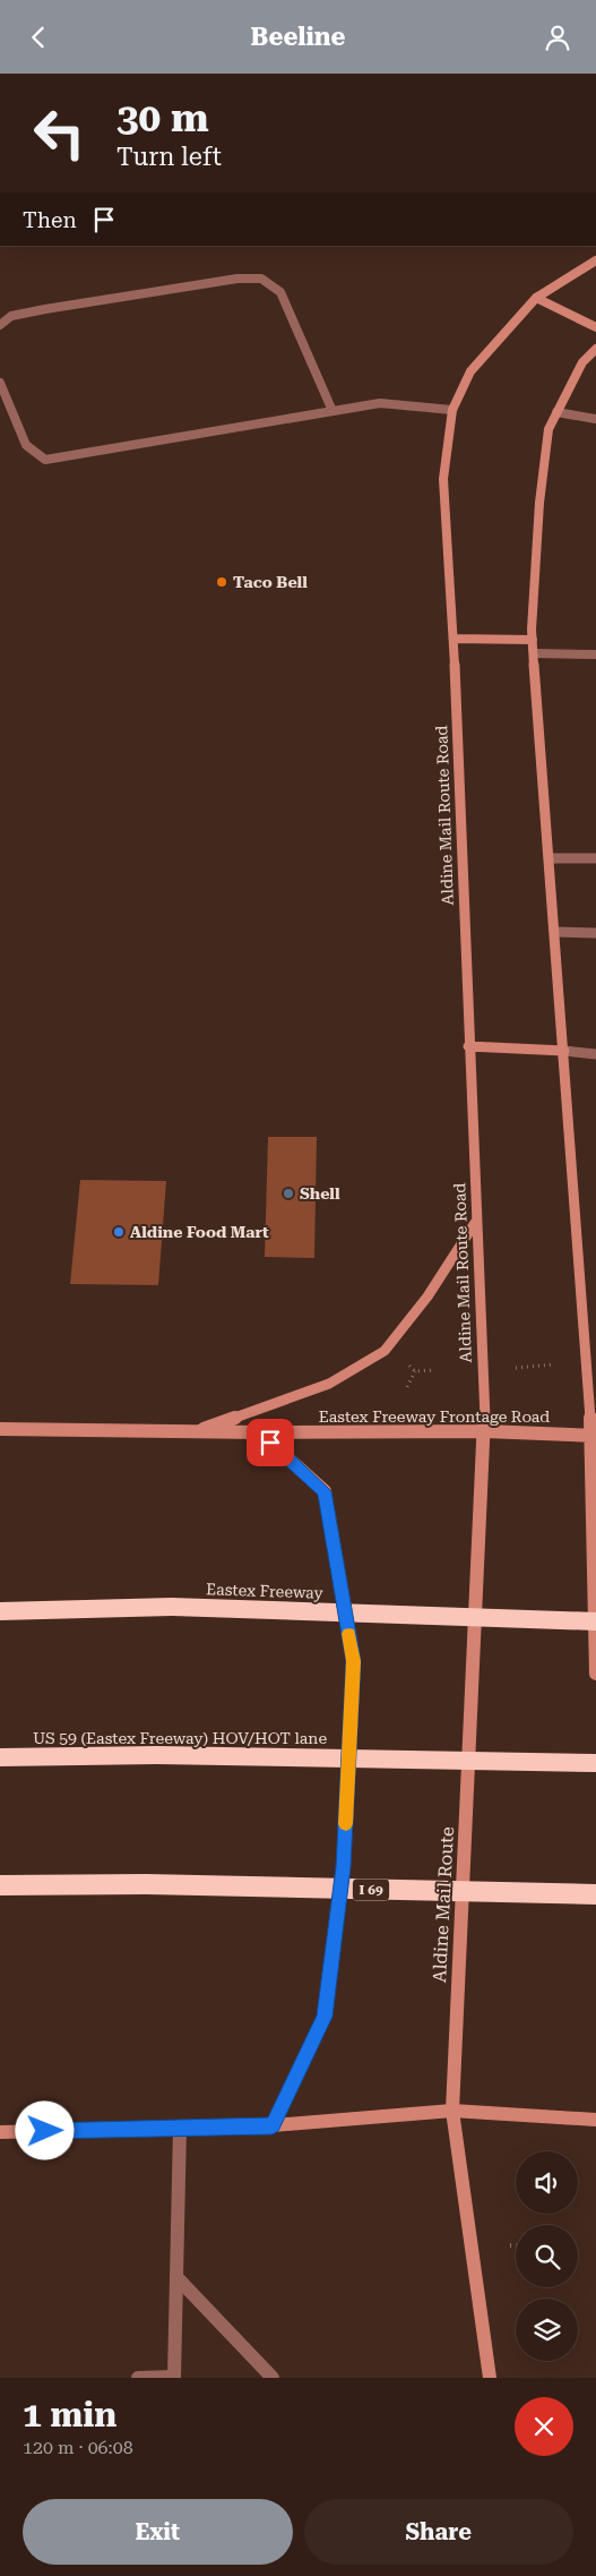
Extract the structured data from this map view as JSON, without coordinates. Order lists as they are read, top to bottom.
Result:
{
  "streets": {
    "highway": ["Eastex Freeway", "US 59 (Eastex Freeway) HOV/HOT lane", "I 69"],
    "street": ["Aldine Mail Route Road", "Eastex Freeway Frontage Road", "Aldine Mail Route"]
  },
  "crossings": [
    ["Aldine Mail Route Road", "Eastex Freeway Frontage Road"],
    ["Aldine Mail Route Road", "Aldine Mail Route"],
    ["Eastex Freeway Frontage Road", "Aldine Mail Route"]
  ],
  "places": ["Taco Bell", "Shell", "Aldine Food Mart"],
  "page": {
    "header": "Beeline",
    "turn": ["30 m", "Turn left"],
    "then": "Then",
    "heading": ["1 min", "120 m · 06:08"],
    "buttons": ["Exit", "Share"]
  }
}
